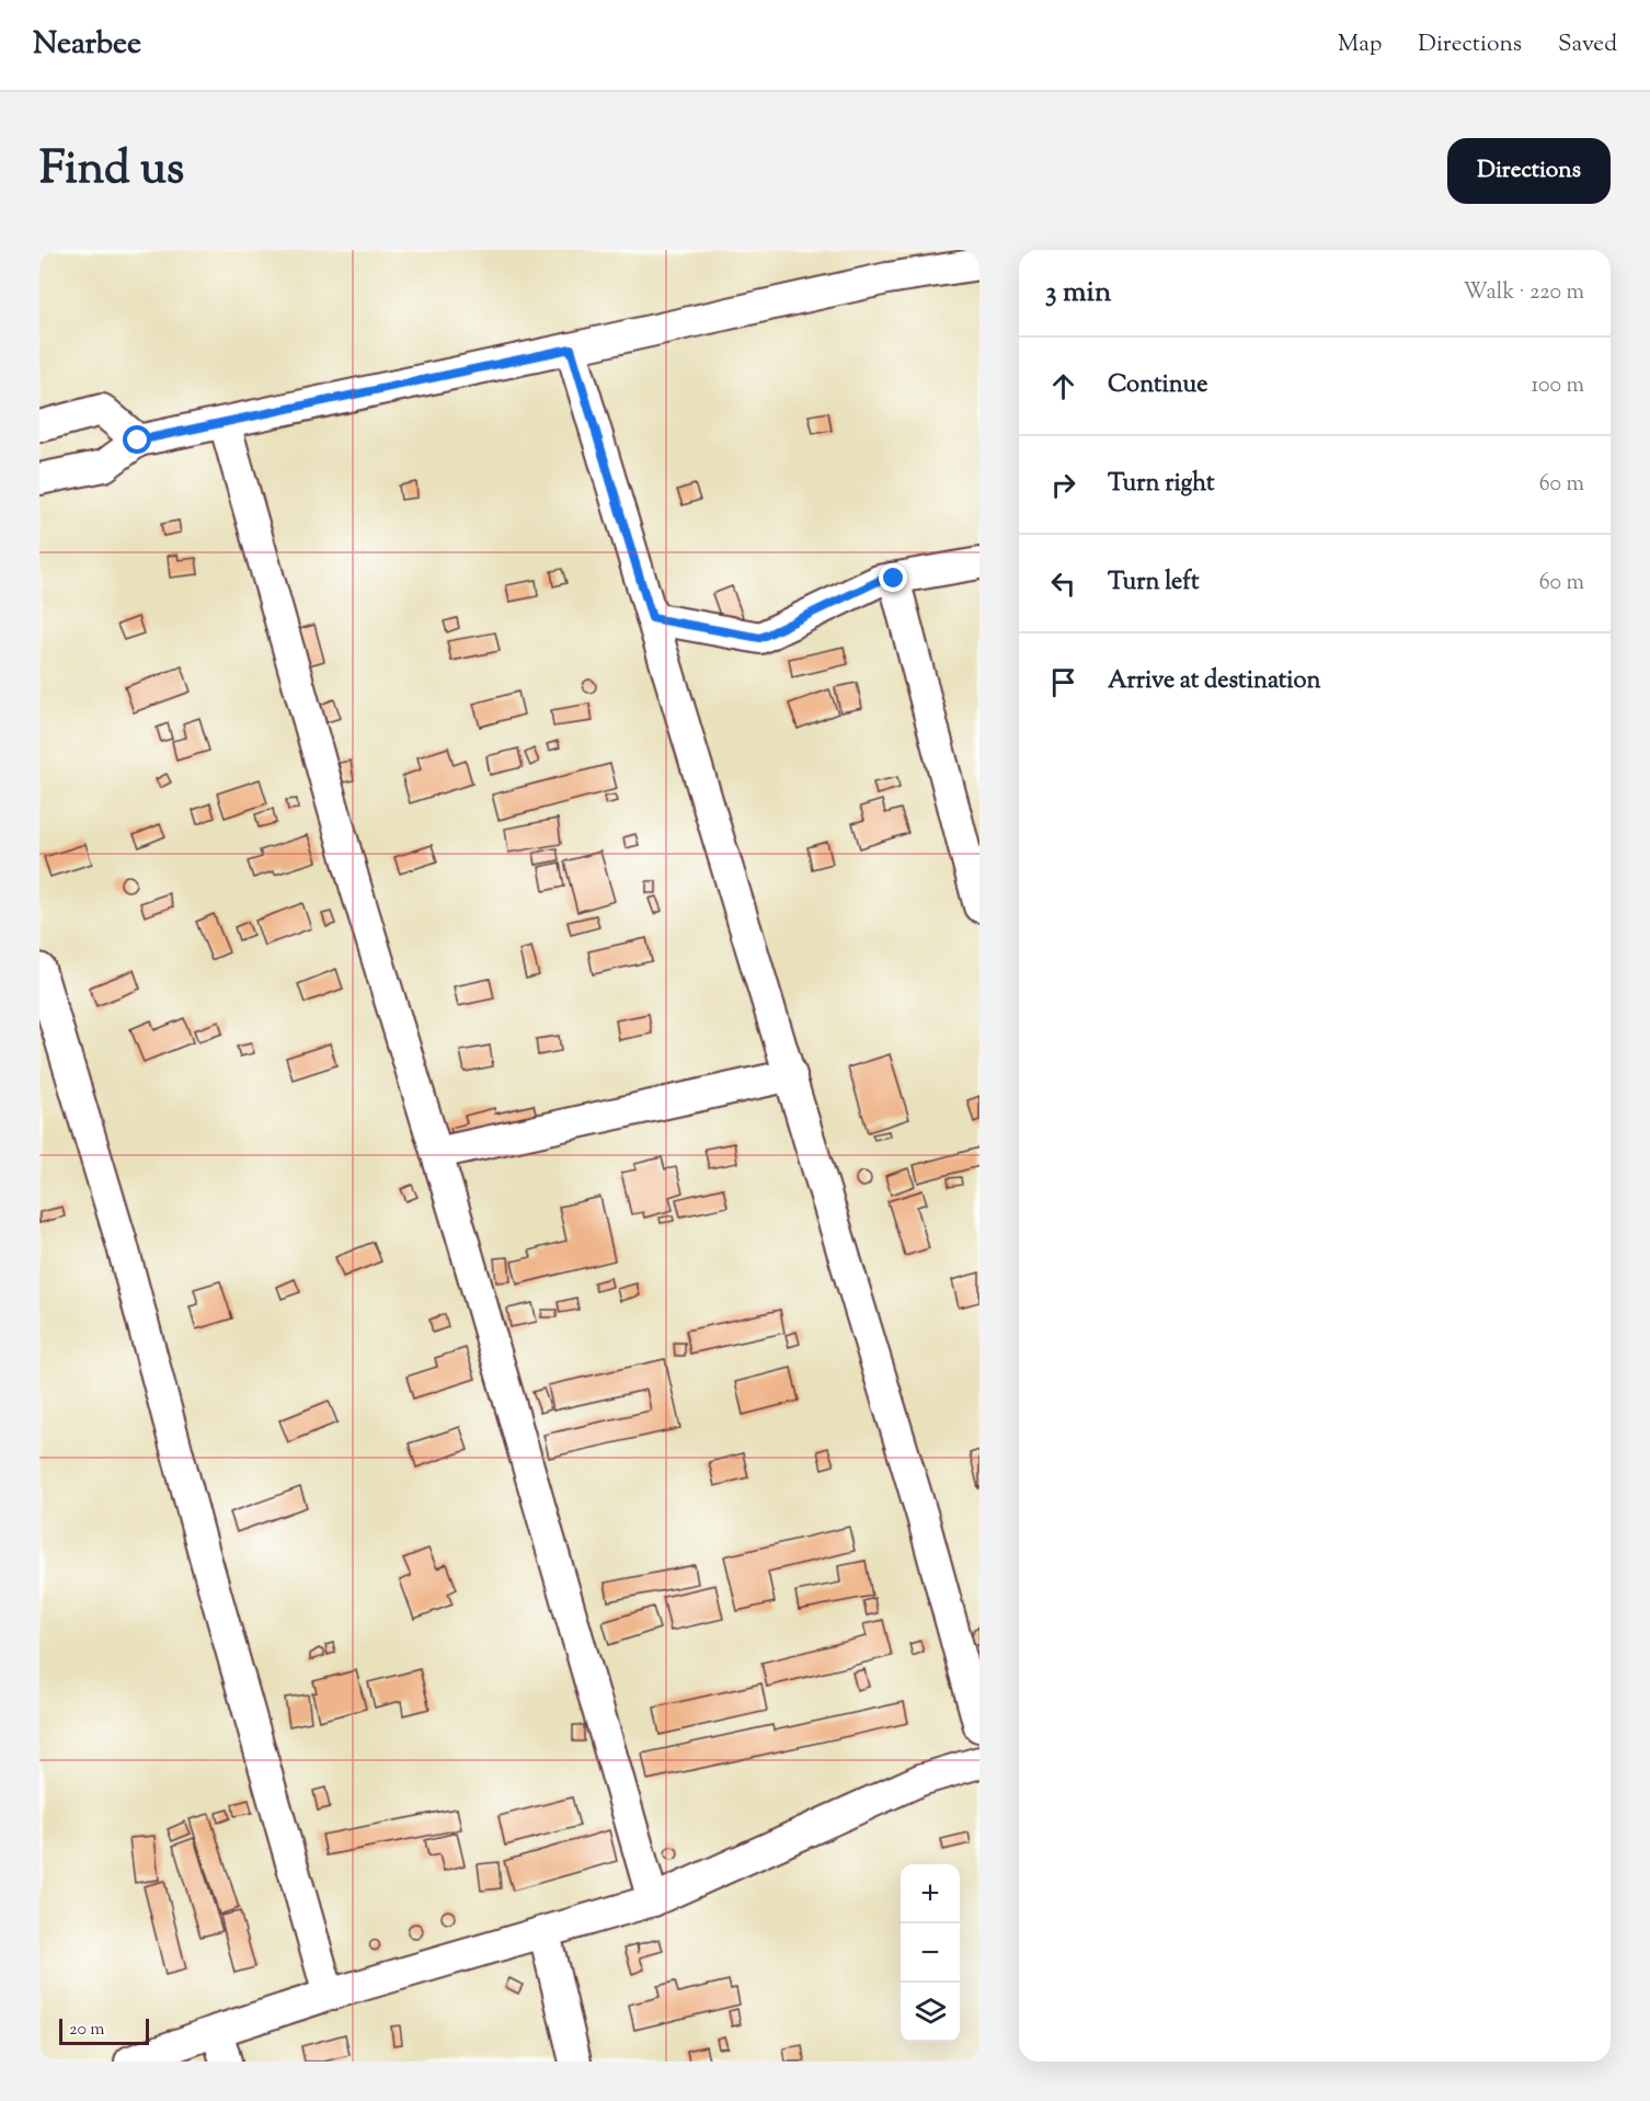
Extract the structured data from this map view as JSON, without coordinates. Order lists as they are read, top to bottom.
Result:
{
  "scale_bar": "20 m",
  "page": {
    "header": "Nearbee",
    "nav": ["Map", "Directions", "Saved"],
    "title": "Find us",
    "buttons": "Directions",
    "heading": ["3 min", "Walk · 220 m"],
    "list": [
      ["Continue", "100 m"],
      ["Turn right", "60 m"],
      ["Turn left", "60 m"],
      "Arrive at destination"
    ],
    "map_buttons": ["+", "−"],
    "scale": "20 m"
  }
}
